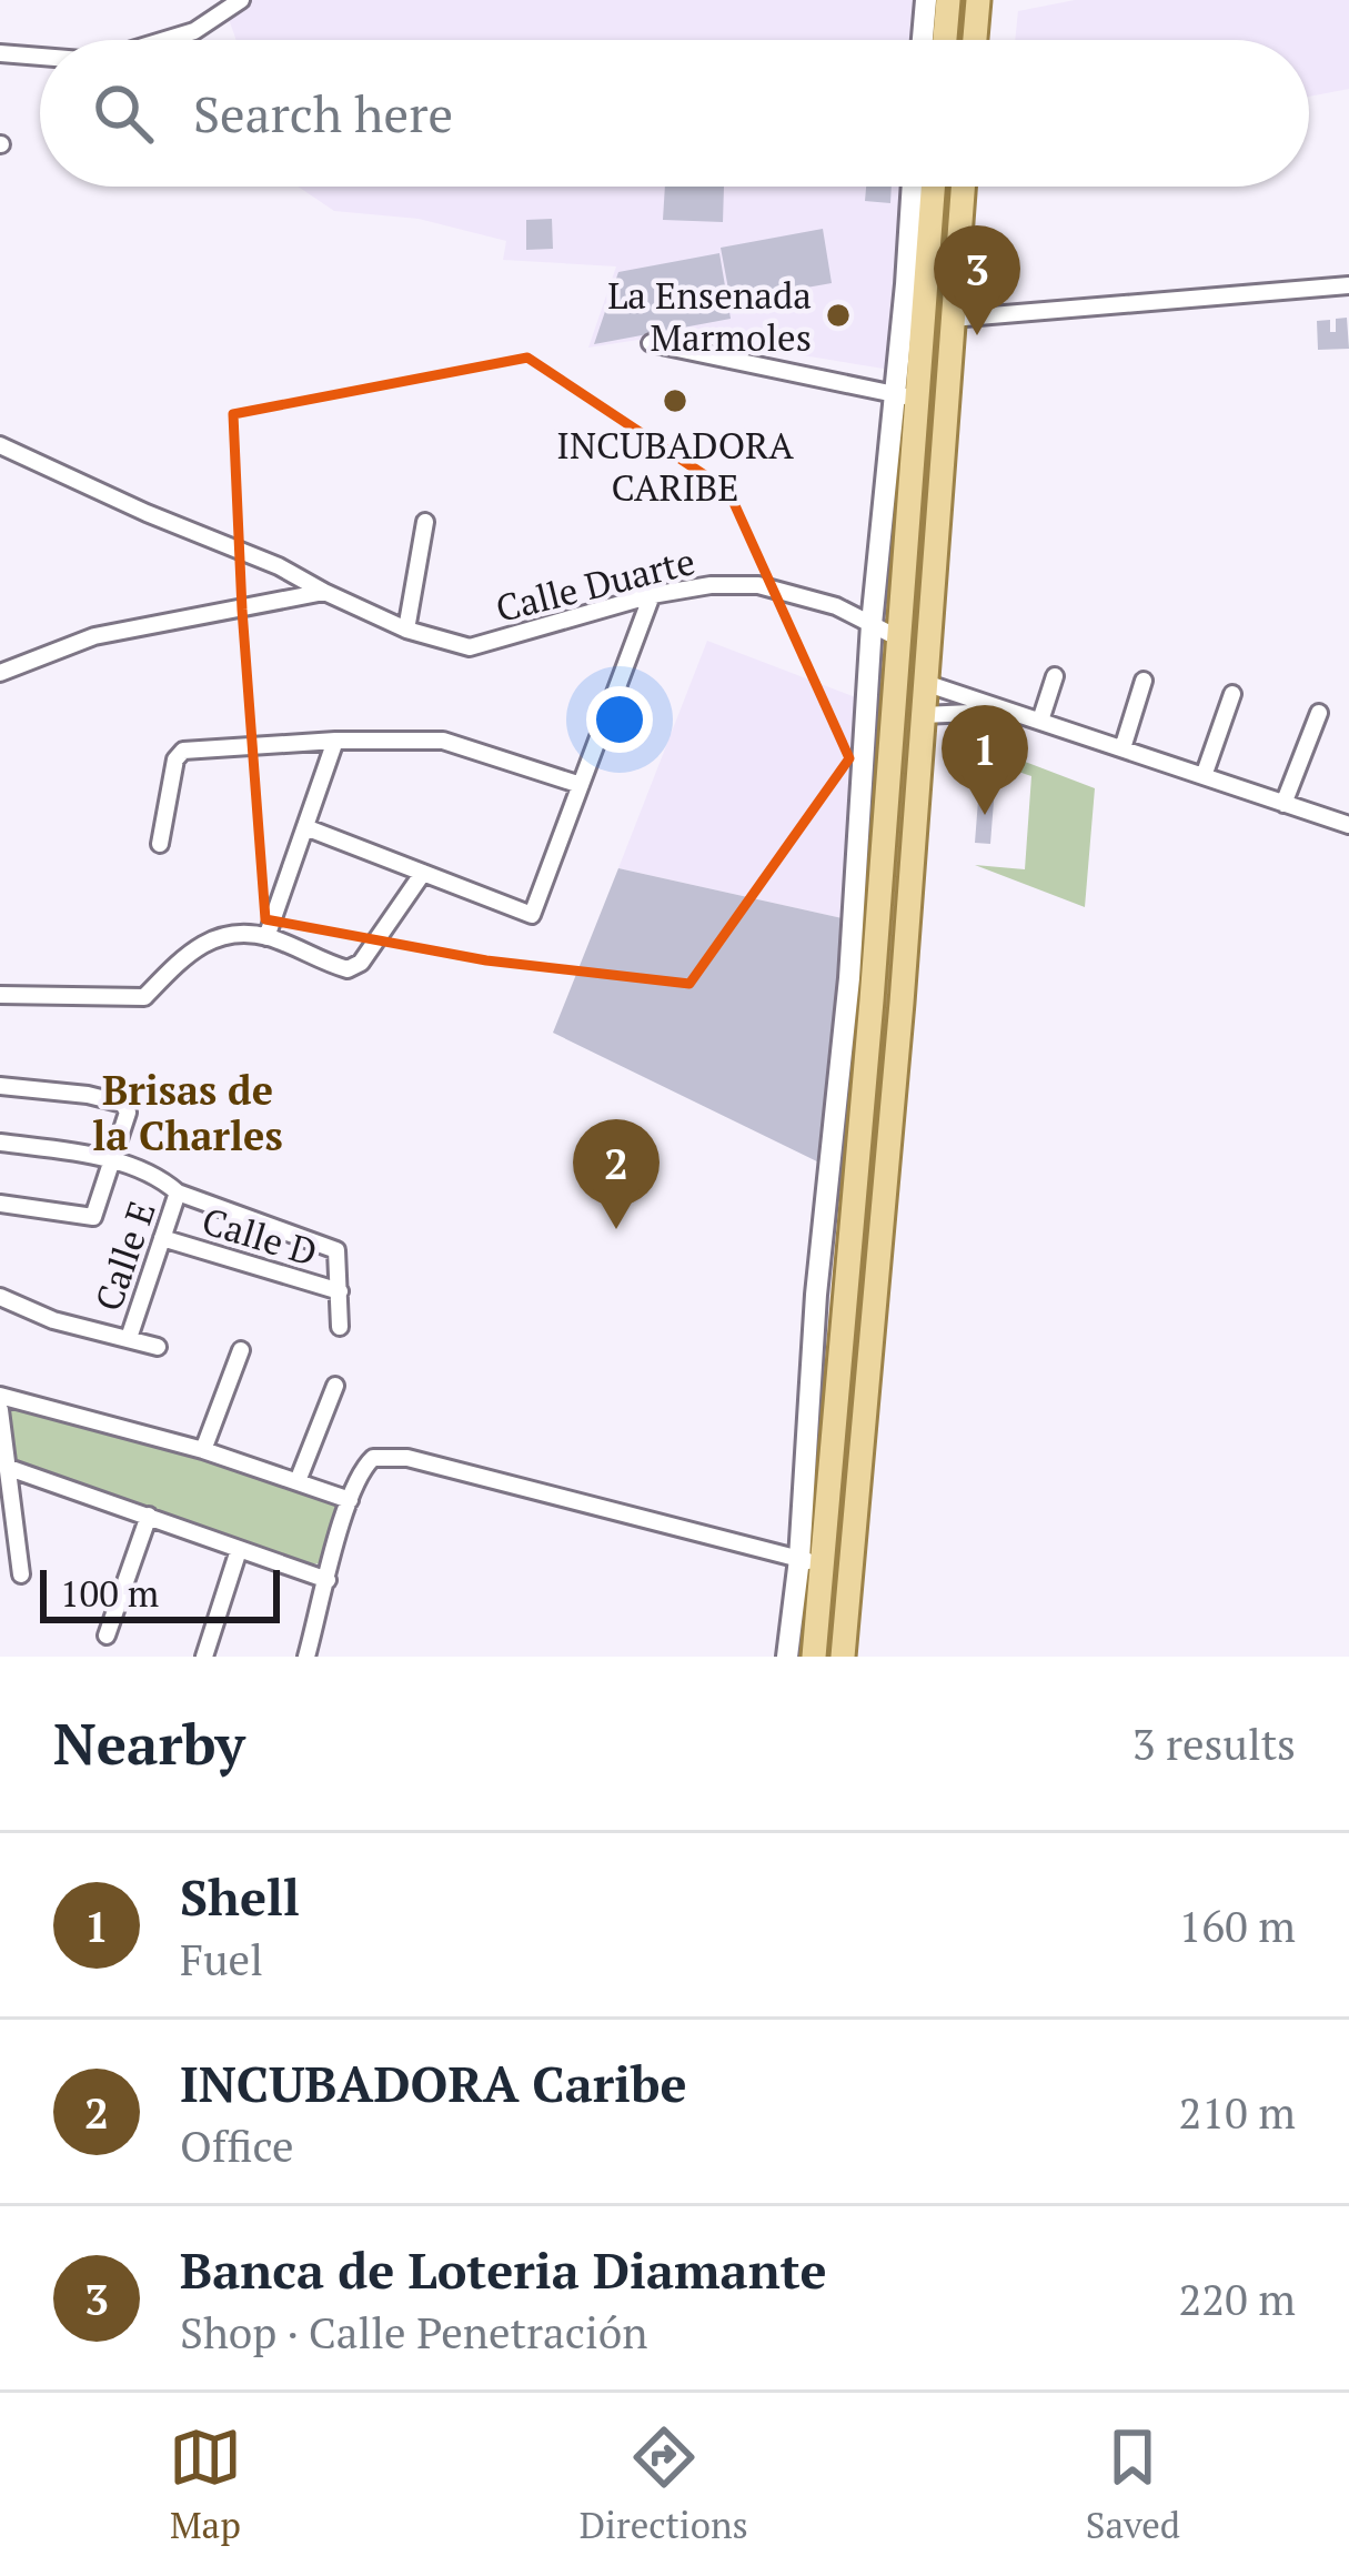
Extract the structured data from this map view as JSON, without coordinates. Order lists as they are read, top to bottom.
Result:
{
  "streets": {
    "street": ["Calle Duarte", "Calle D", "Calle E"]
  },
  "crossings": [
    ["Calle D", "Calle E"]
  ],
  "districts": ["Brisas de la Charles"],
  "places": ["La Ensenada Marmoles", "INCUBADORA CARIBE"],
  "scale_bar": "100 m",
  "page": {
    "search": "Search here",
    "pins": ["3", "1", "2"],
    "scale": "100 m",
    "heading": ["Nearby", "3 results"],
    "list": [
      {
        "mark": "1",
        "name": "Shell",
        "note": "Fuel",
        "value": "160 m"
      },
      {
        "mark": "2",
        "name": "INCUBADORA Caribe",
        "note": "Office",
        "value": "210 m"
      },
      {
        "mark": "3",
        "name": "Banca de Loteria Diamante",
        "note": "Shop · Calle Penetración",
        "value": "220 m"
      }
    ],
    "nav": ["Map", "Directions", "Saved"]
  }
}
